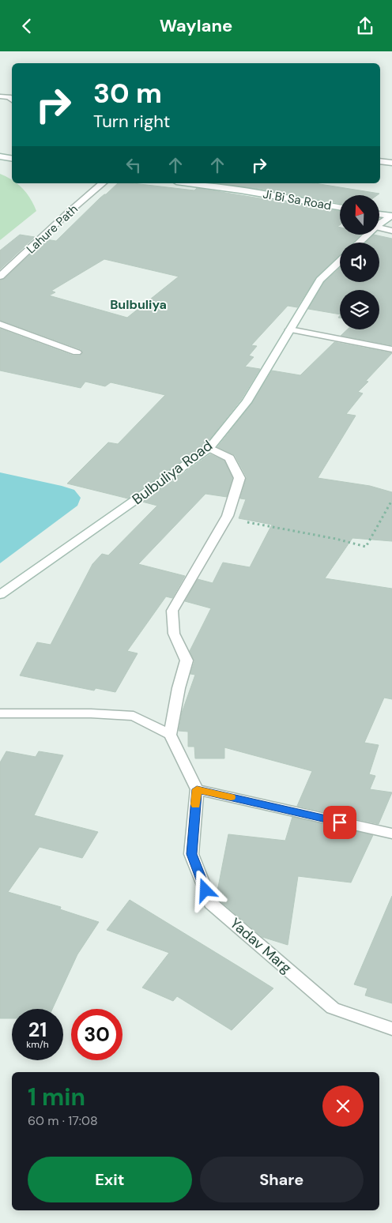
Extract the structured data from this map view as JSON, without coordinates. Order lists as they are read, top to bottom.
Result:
{
  "streets": {
    "street": [
      "Ji Bi Sa Road",
      "Lahure Path",
      "Bulbuliya Road",
      "Yadav Marg"
    ]
  },
  "districts": ["Bulbuliya"],
  "north": "top",
  "page": {
    "header": "Waylane",
    "turn": ["30 m", "Turn right"],
    "speed": "21 km/h",
    "limit": "30",
    "heading": ["1 min", "60 m · 17:08"],
    "buttons": ["Exit", "Share"]
  }
}
